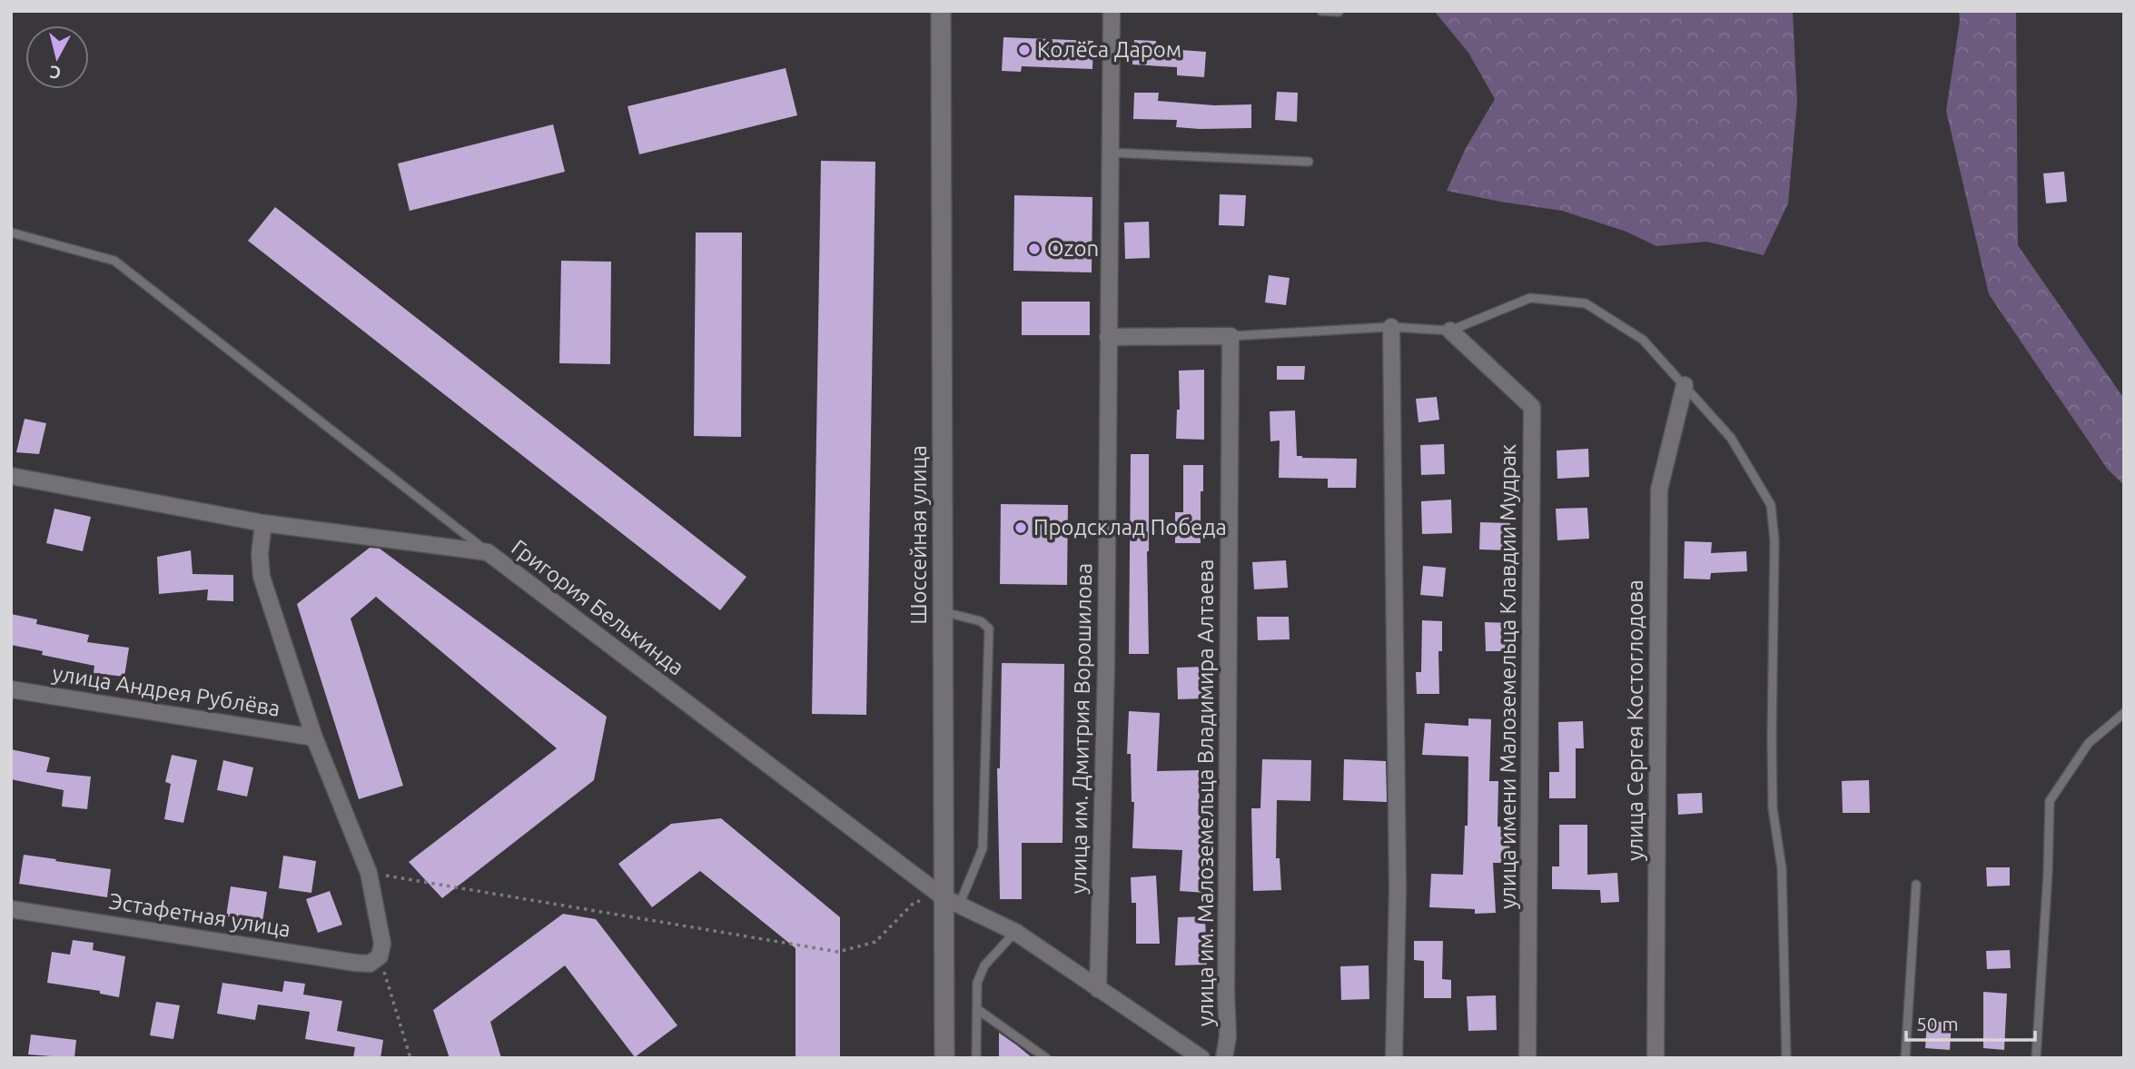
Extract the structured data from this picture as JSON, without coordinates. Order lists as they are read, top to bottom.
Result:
{
  "streets": {
    "street": [
      "Шоссейная улица",
      "Григория Белькинда",
      "улица имени Малоземельца Клавдии Мудрак",
      "улица Андрея Рублёва",
      "улица Сергея Костоглодова",
      "улица им. Дмитрия Ворошилова",
      "улица им. Малоземельца Владимира Алтаева",
      "Эстафетная улица"
    ]
  },
  "crossings": [
    ["Шоссейная улица", "Григория Белькинда"],
    ["Григория Белькинда", "улица им. Дмитрия Ворошилова"]
  ],
  "places": ["Колёса Даром", "Ozon", "Продсклад Победа"],
  "scale_bar": "50 m",
  "north": "bottom"
}
